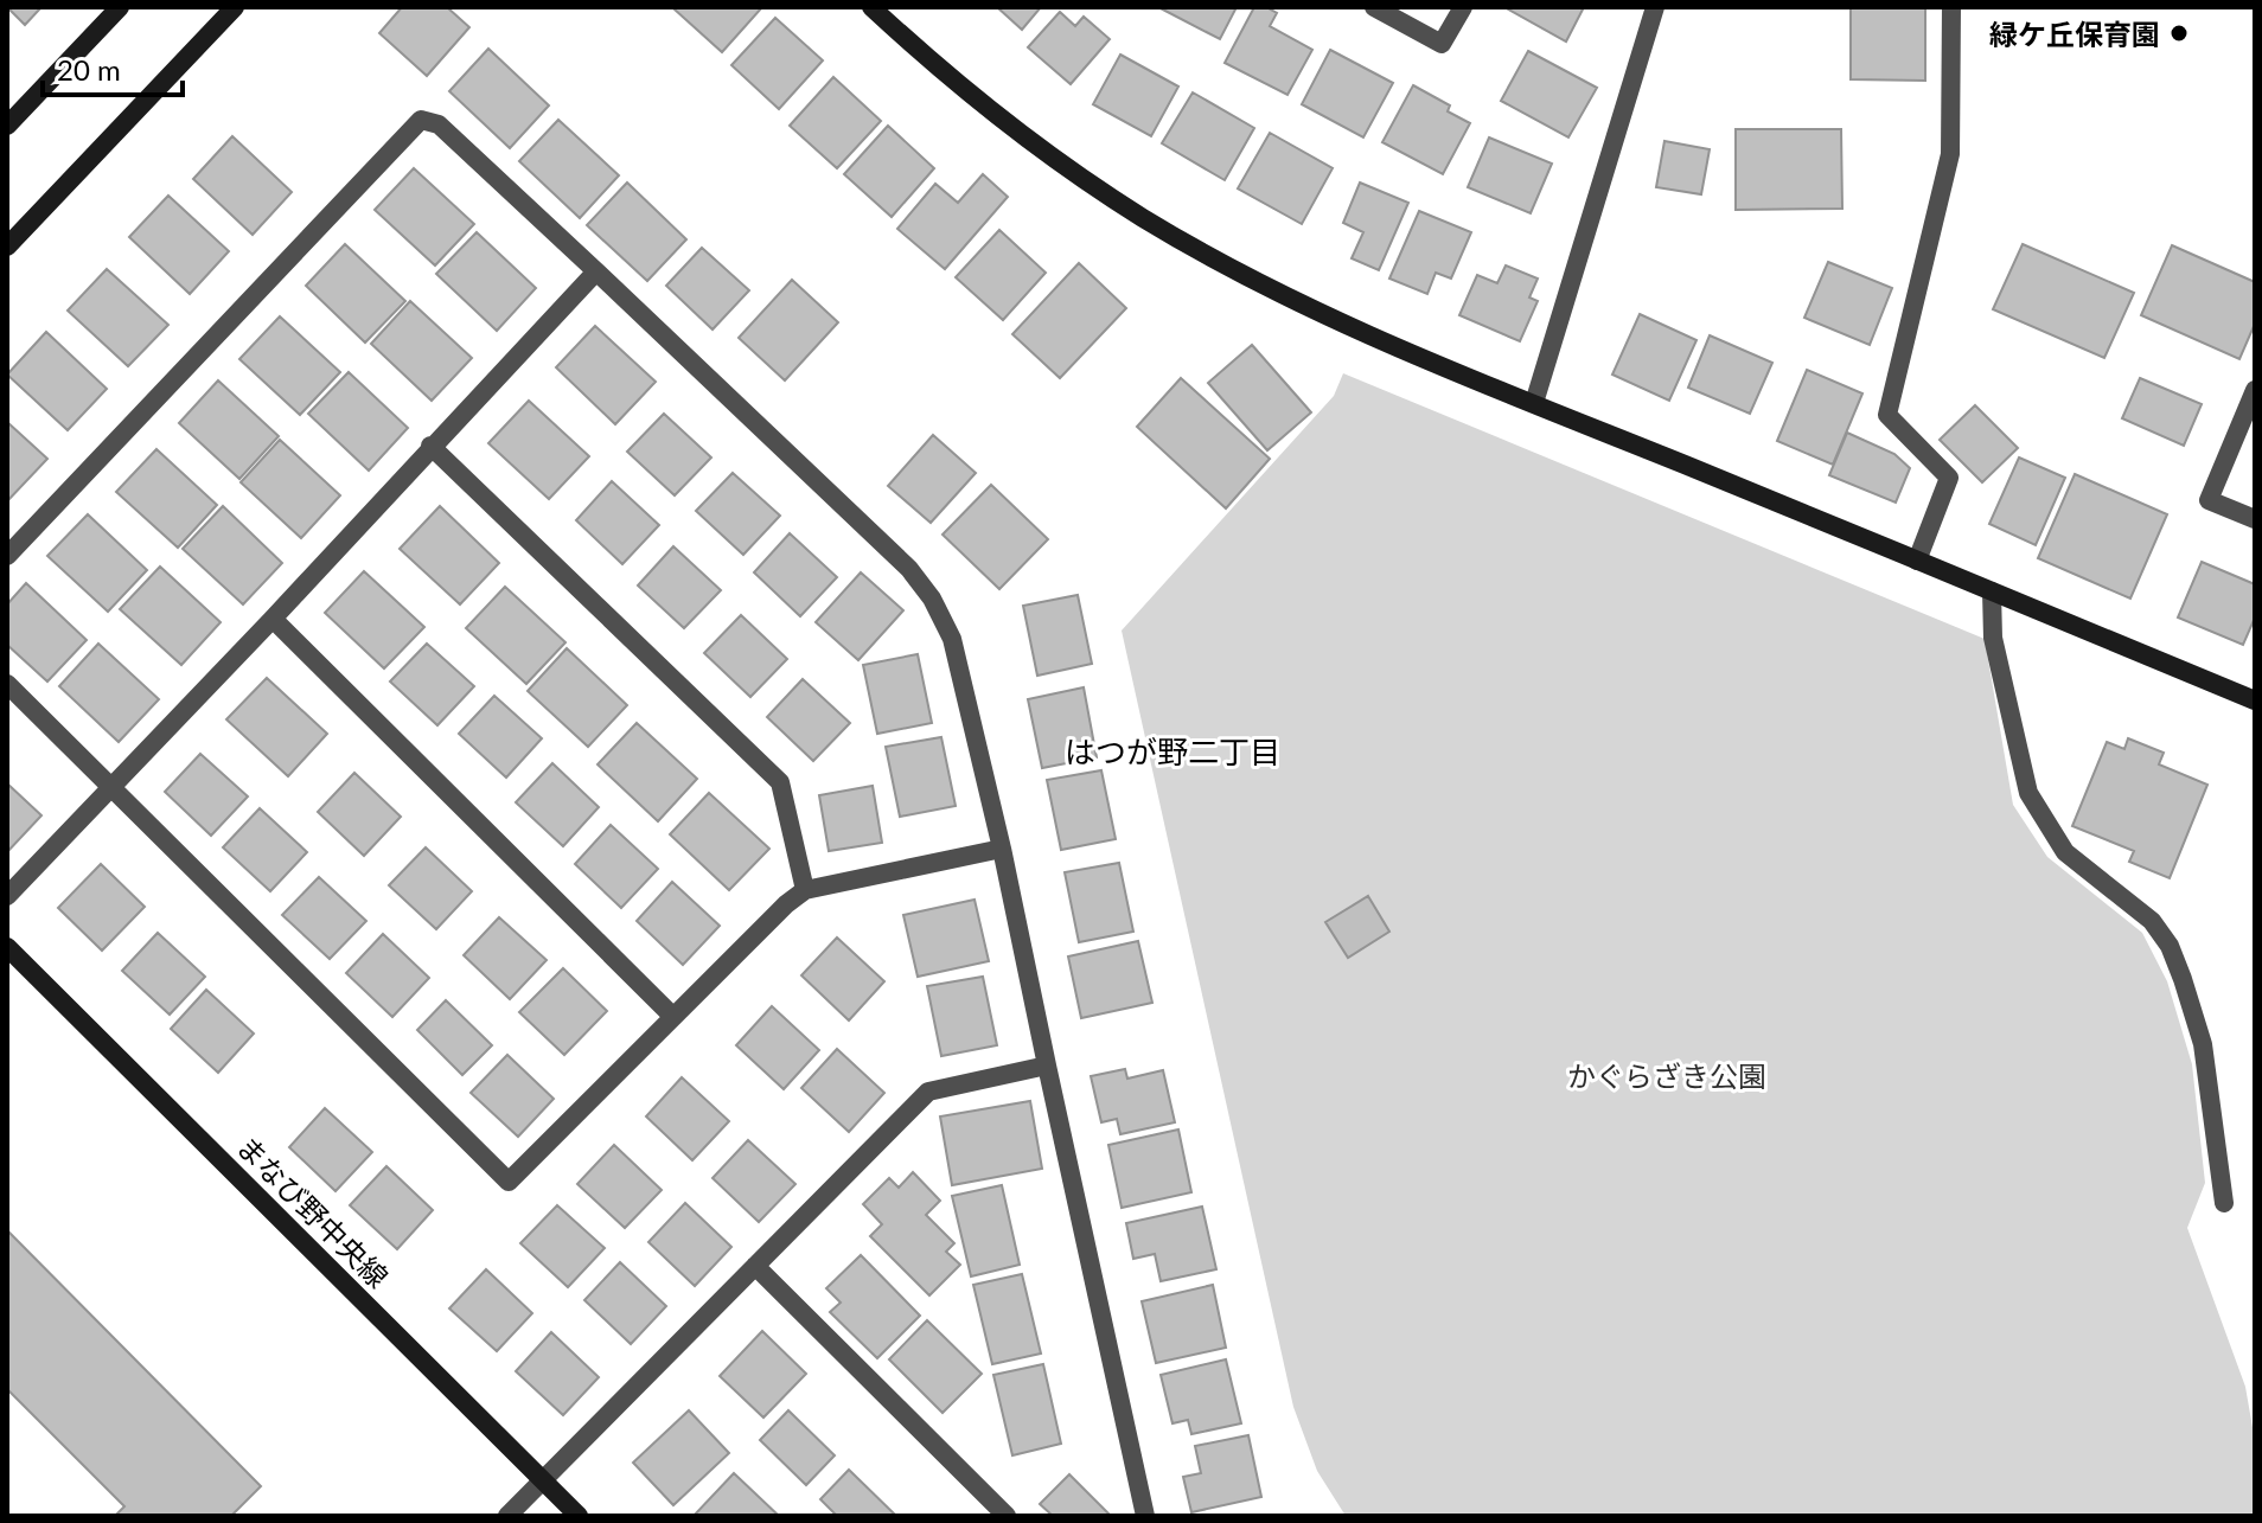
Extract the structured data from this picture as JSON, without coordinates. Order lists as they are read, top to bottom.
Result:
{
  "streets": {
    "street": ["まなび野中央線"]
  },
  "districts": ["はつが野二丁目"],
  "parks": ["かぐらざき公園"],
  "places": ["緑ケ丘保育園"],
  "scale_bar": "20 m"
}
